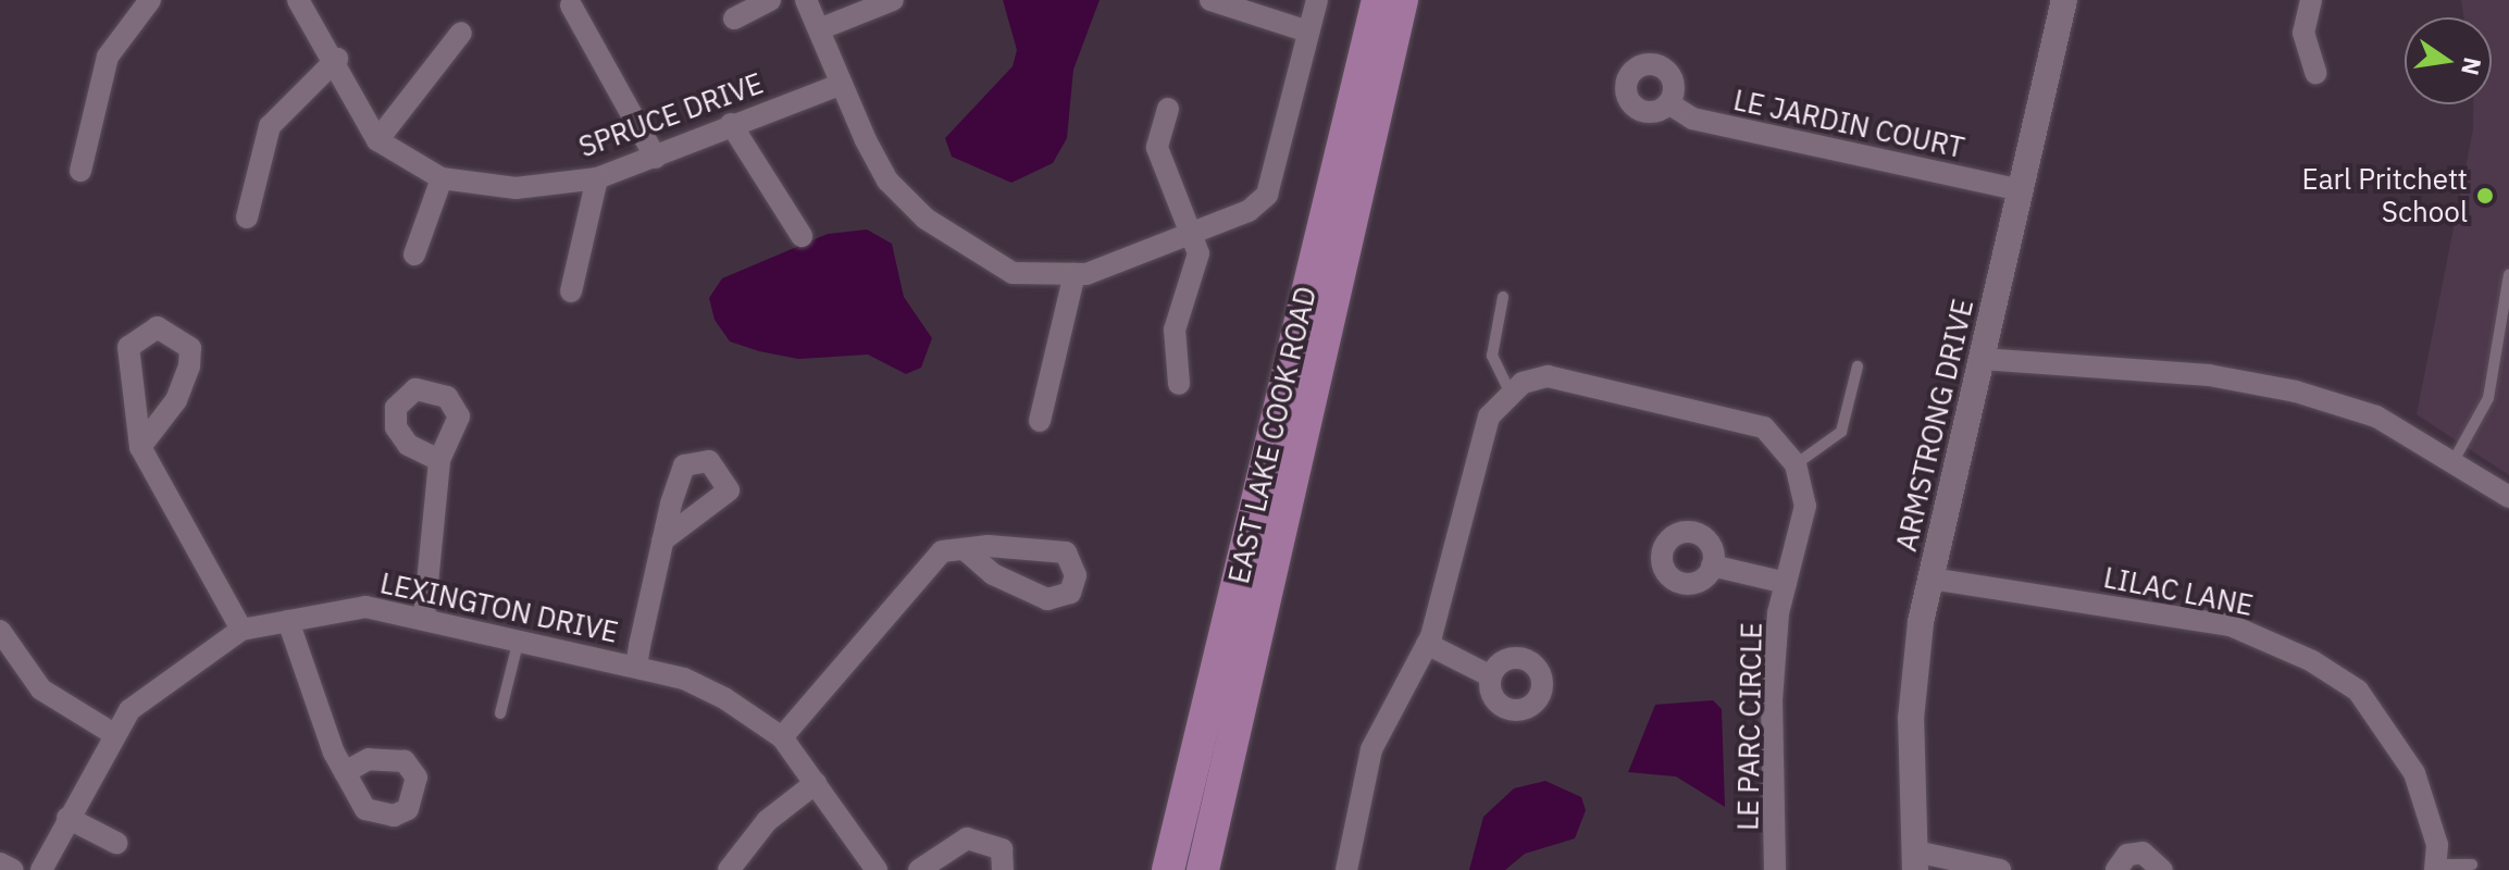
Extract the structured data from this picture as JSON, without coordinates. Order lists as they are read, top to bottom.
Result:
{
  "streets": {
    "main road": ["EAST LAKE COOK ROAD"],
    "street": [
      "SPRUCE DRIVE",
      "LE JARDIN COURT",
      "ARMSTRONG DRIVE",
      "LILAC LANE",
      "LEXINGTON DRIVE",
      "LE PARC CIRCLE"
    ]
  },
  "crossings": [
    ["LE JARDIN COURT", "ARMSTRONG DRIVE"],
    ["ARMSTRONG DRIVE", "LILAC LANE"]
  ],
  "places": ["Earl Pritchett School"],
  "north": "right"
}
